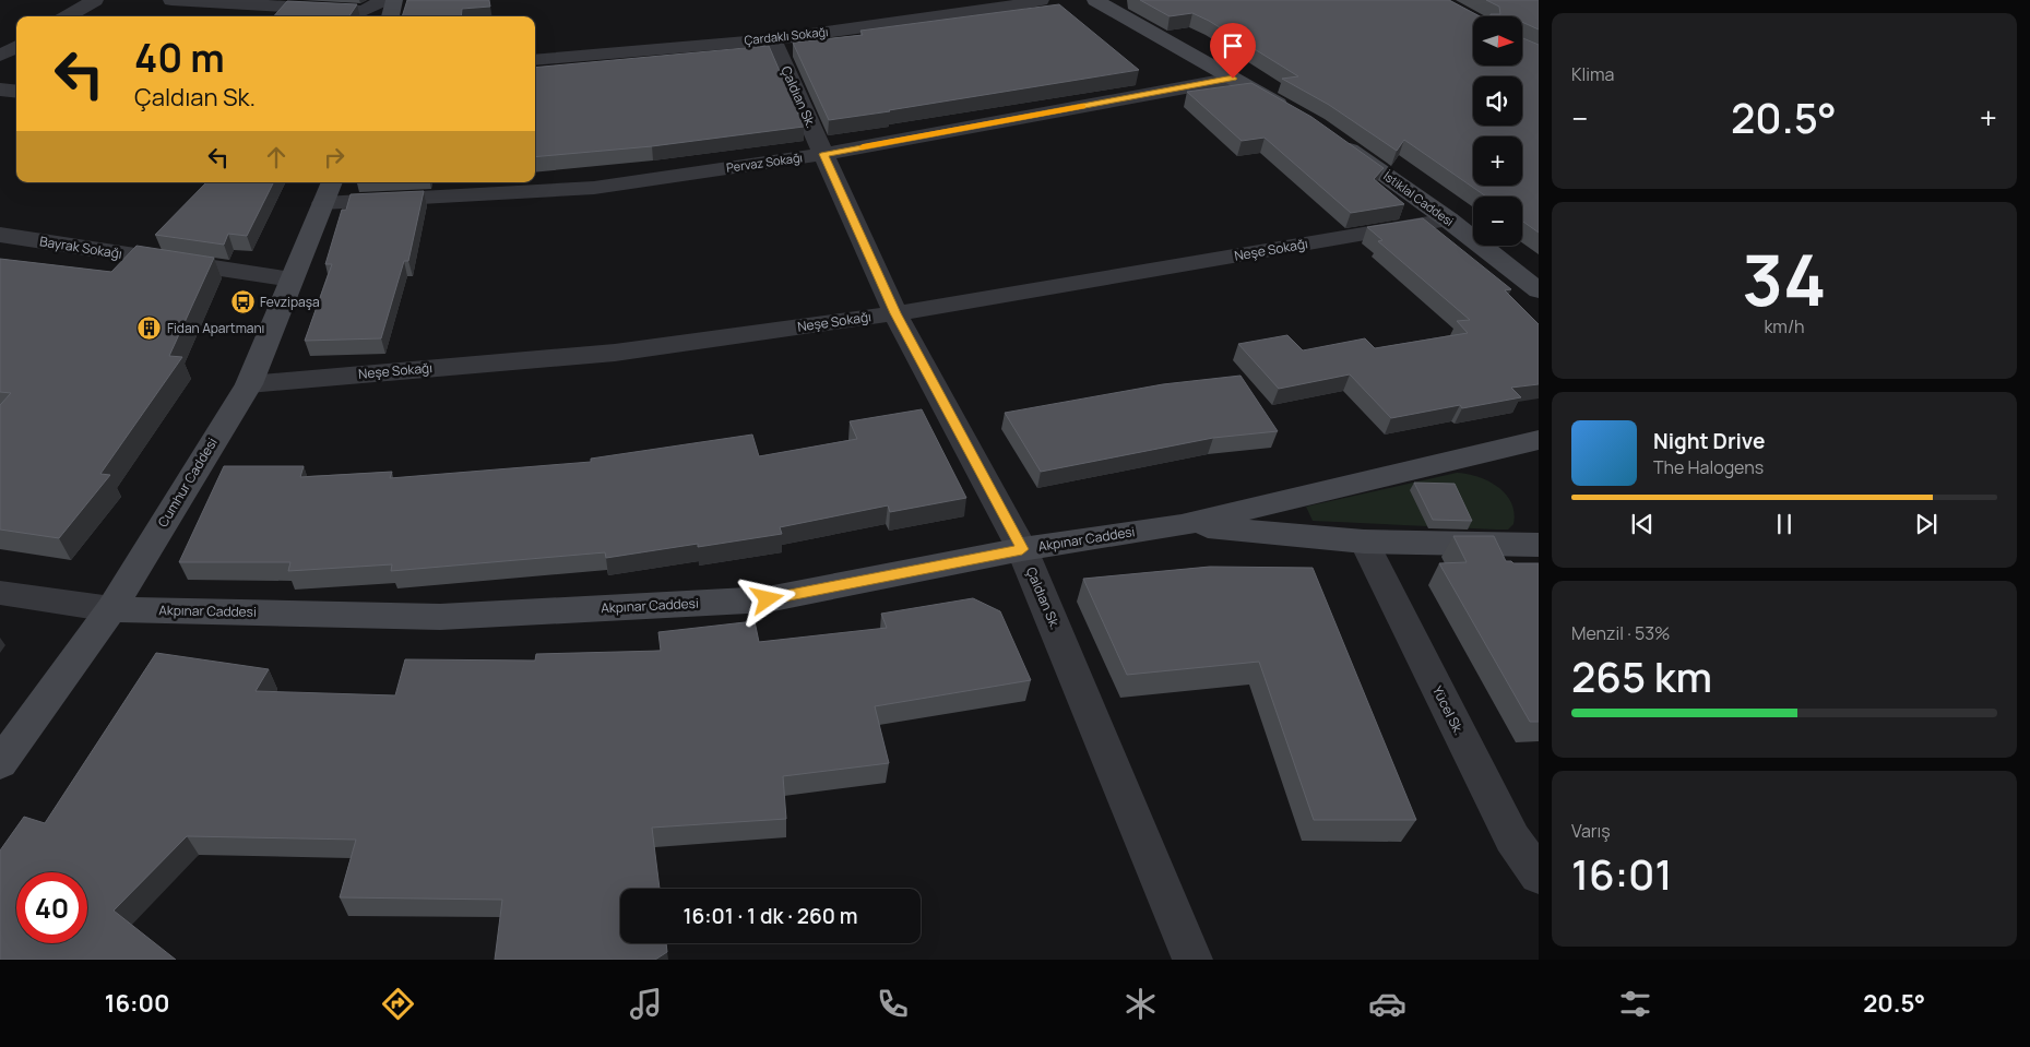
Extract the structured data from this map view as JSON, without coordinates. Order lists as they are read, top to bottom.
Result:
{
  "streets": {
    "street": [
      "Çardaklı Sokağı",
      "Çaldıan Sk.",
      "Pervaz Sokağı",
      "İstiklal Caddesi",
      "Bayrak Sokağı",
      "Neşe Sokağı",
      "Cumhur Caddesi",
      "Akpınar Caddesi",
      "Yücel Sk."
    ]
  },
  "crossings": [
    ["Çardaklı Sokağı", "Çaldıan Sk."],
    ["Çaldıan Sk.", "Pervaz Sokağı"],
    ["Çaldıan Sk.", "Neşe Sokağı"],
    ["Çaldıan Sk.", "Akpınar Caddesi"],
    ["Pervaz Sokağı", "Cumhur Caddesi"],
    ["İstiklal Caddesi", "Neşe Sokağı"],
    ["Bayrak Sokağı", "Cumhur Caddesi"],
    ["Neşe Sokağı", "Cumhur Caddesi"],
    ["Cumhur Caddesi", "Akpınar Caddesi"],
    ["Akpınar Caddesi", "Yücel Sk."]
  ],
  "places": {
    "bus stop": ["Fevzipaşa"],
    "building": ["Fidan Apartmanı"]
  },
  "north": "right",
  "page": {
    "tile": [
      "Klima",
      ["34", "km/h"],
      ["Menzil · 53%", "265 km"],
      ["Varış", "16:01"]
    ],
    "map_buttons": ["+", "−"],
    "turn": ["40 m", "Çaldıan Sk."],
    "heat": ["−", "20.5°", "+"],
    "song": ["Night Drive", "The Halogens"],
    "limit": "40",
    "trip": "16:01 · 1 dk · 260 m",
    "tabs": ["16:00", "20.5°"]
  }
}
